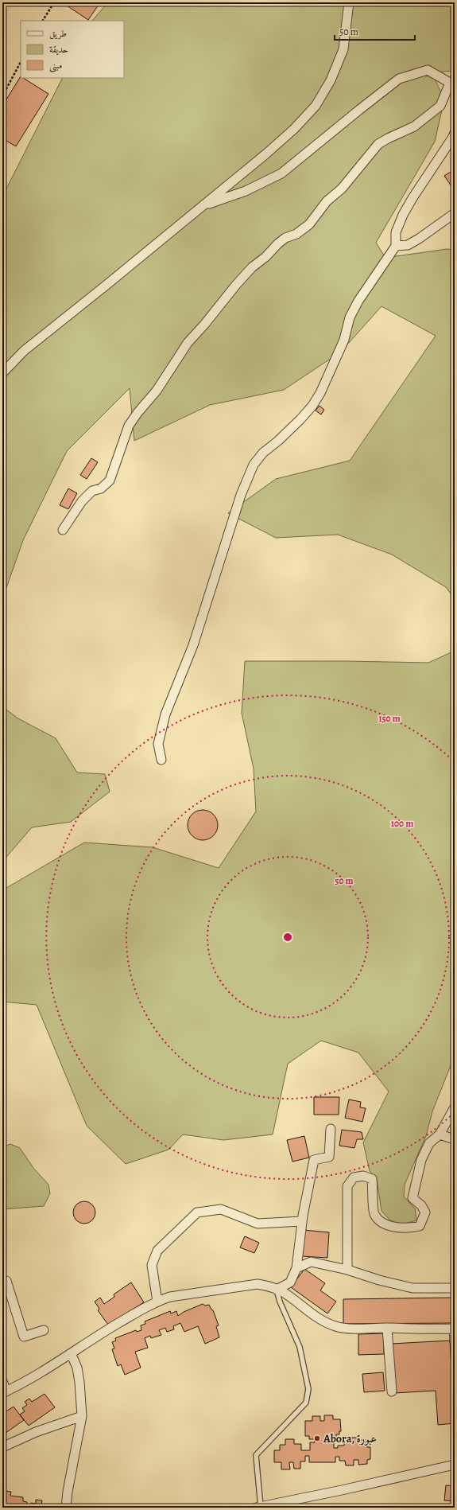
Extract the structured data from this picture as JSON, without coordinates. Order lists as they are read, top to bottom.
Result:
{
  "places": ["Abora, عبورة"],
  "legend": ["طريق", "حديقة", "مبنى"],
  "scale_bar": "50 m",
  "rings": ["150 m", "100 m", "50 m"]
}
